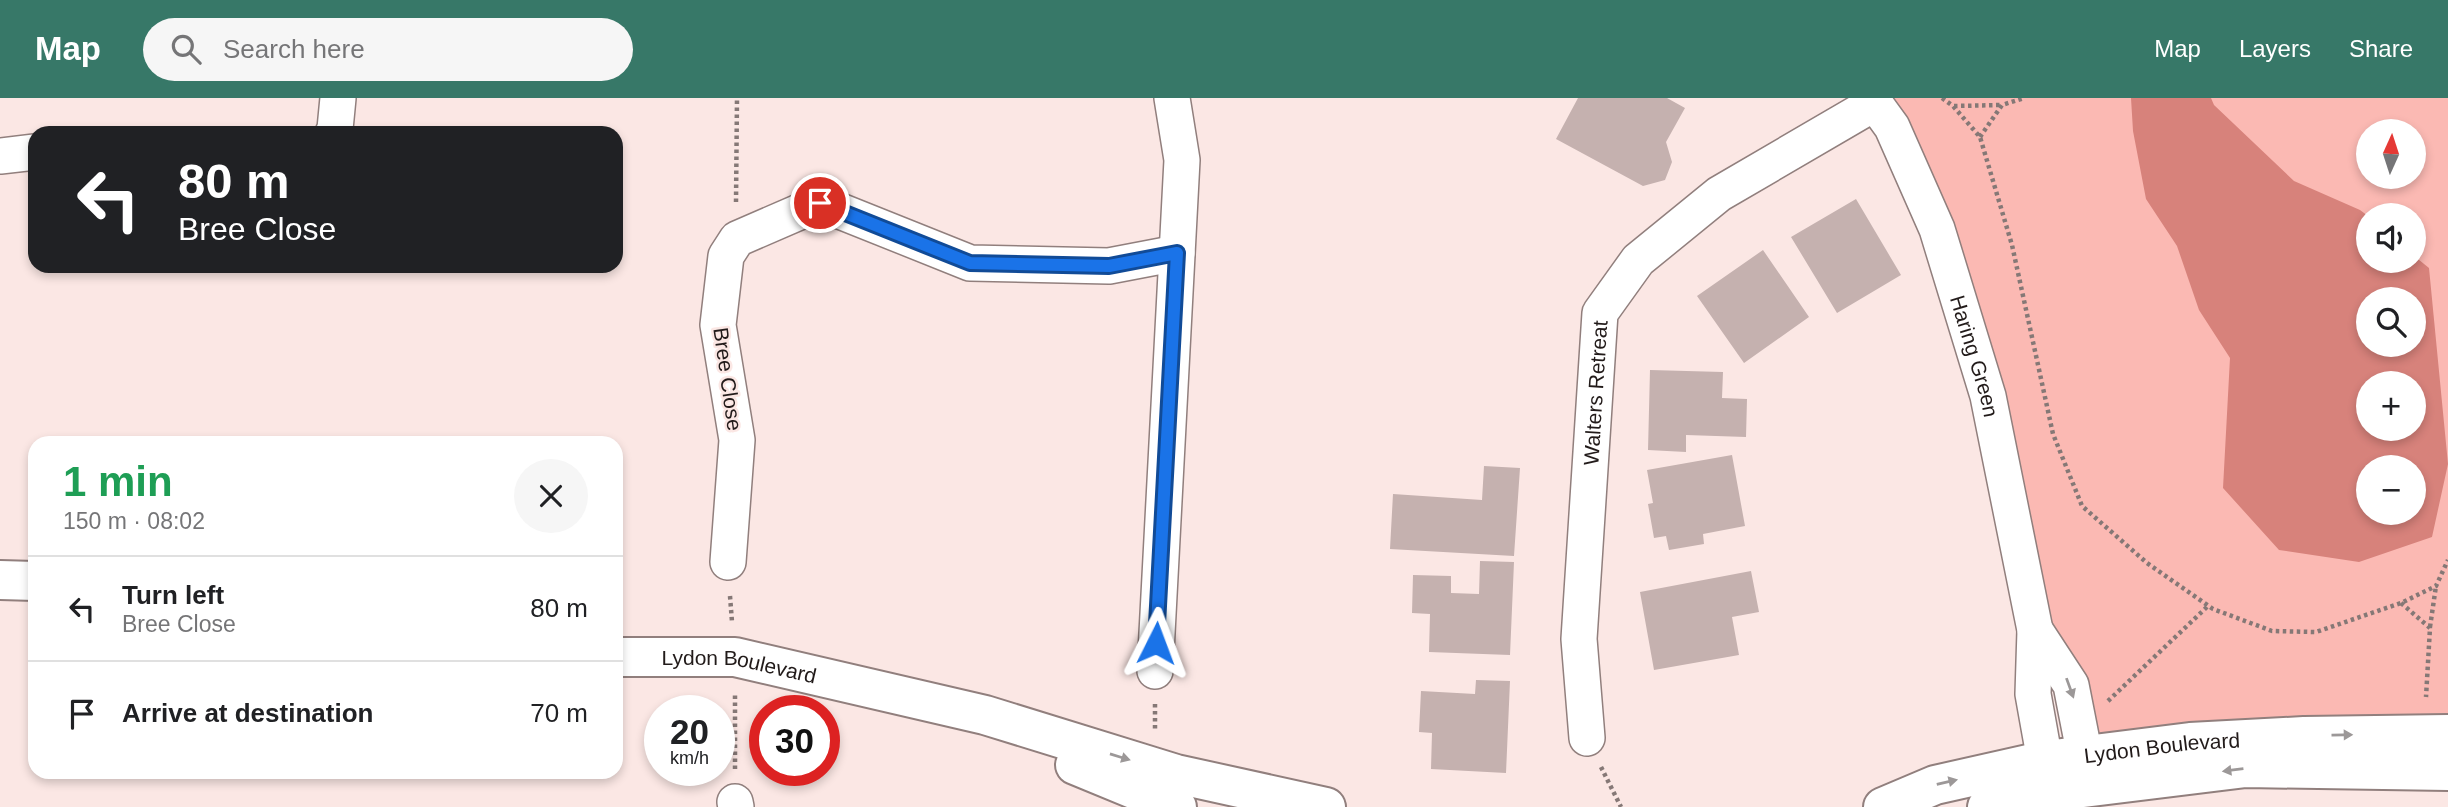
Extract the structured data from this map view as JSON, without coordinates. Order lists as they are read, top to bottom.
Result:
{
  "streets": {
    "street": [
      "Haring Green",
      "Bree Close",
      "Walters Retreat",
      "Lydon Boulevard"
    ]
  },
  "crossings": [
    ["Haring Green", "Walters Retreat"],
    ["Haring Green", "Lydon Boulevard"]
  ],
  "north": "top",
  "page": {
    "header": "Map",
    "search": "Search here",
    "nav": ["Map", "Layers", "Share"],
    "map_buttons": ["+", "−"],
    "turn": ["80 m", "Bree Close"],
    "heading": ["1 min", "150 m · 08:02"],
    "list": [
      {
        "name": "Turn left",
        "note": "Bree Close",
        "value": "80 m"
      },
      {
        "name": "Arrive at destination",
        "value": "70 m"
      }
    ],
    "speed": "20 km/h",
    "limit": "30"
  }
}
